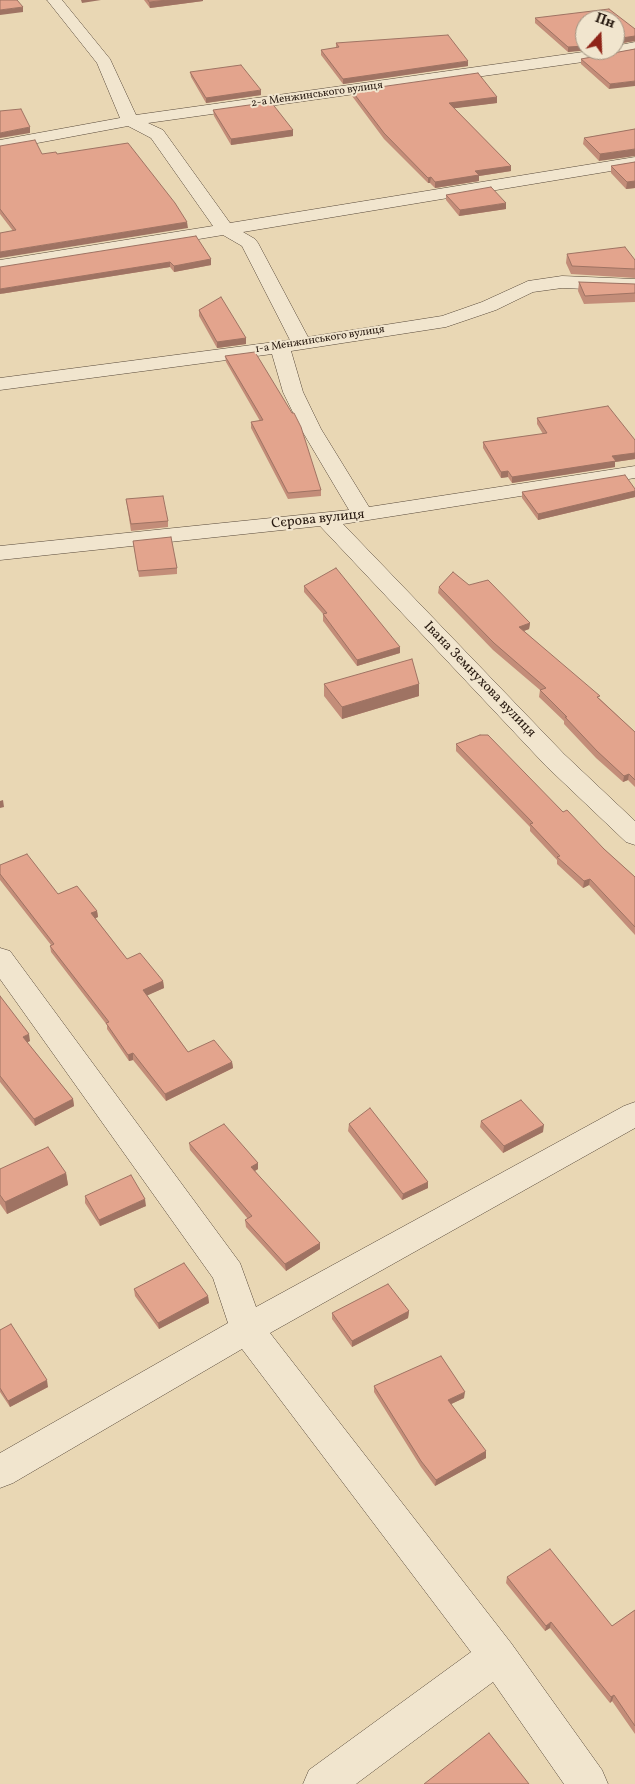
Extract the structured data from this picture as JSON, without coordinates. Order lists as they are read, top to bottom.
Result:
{
  "streets": {
    "street": [
      "2-а Менжинського вулиця",
      "1-а Менжинського вулиця",
      "Сєрова вулиця",
      "Івана Земнухова вулиця"
    ]
  },
  "crossings": [
    ["Сєрова вулиця", "Івана Земнухова вулиця"]
  ],
  "north": "top"
}
